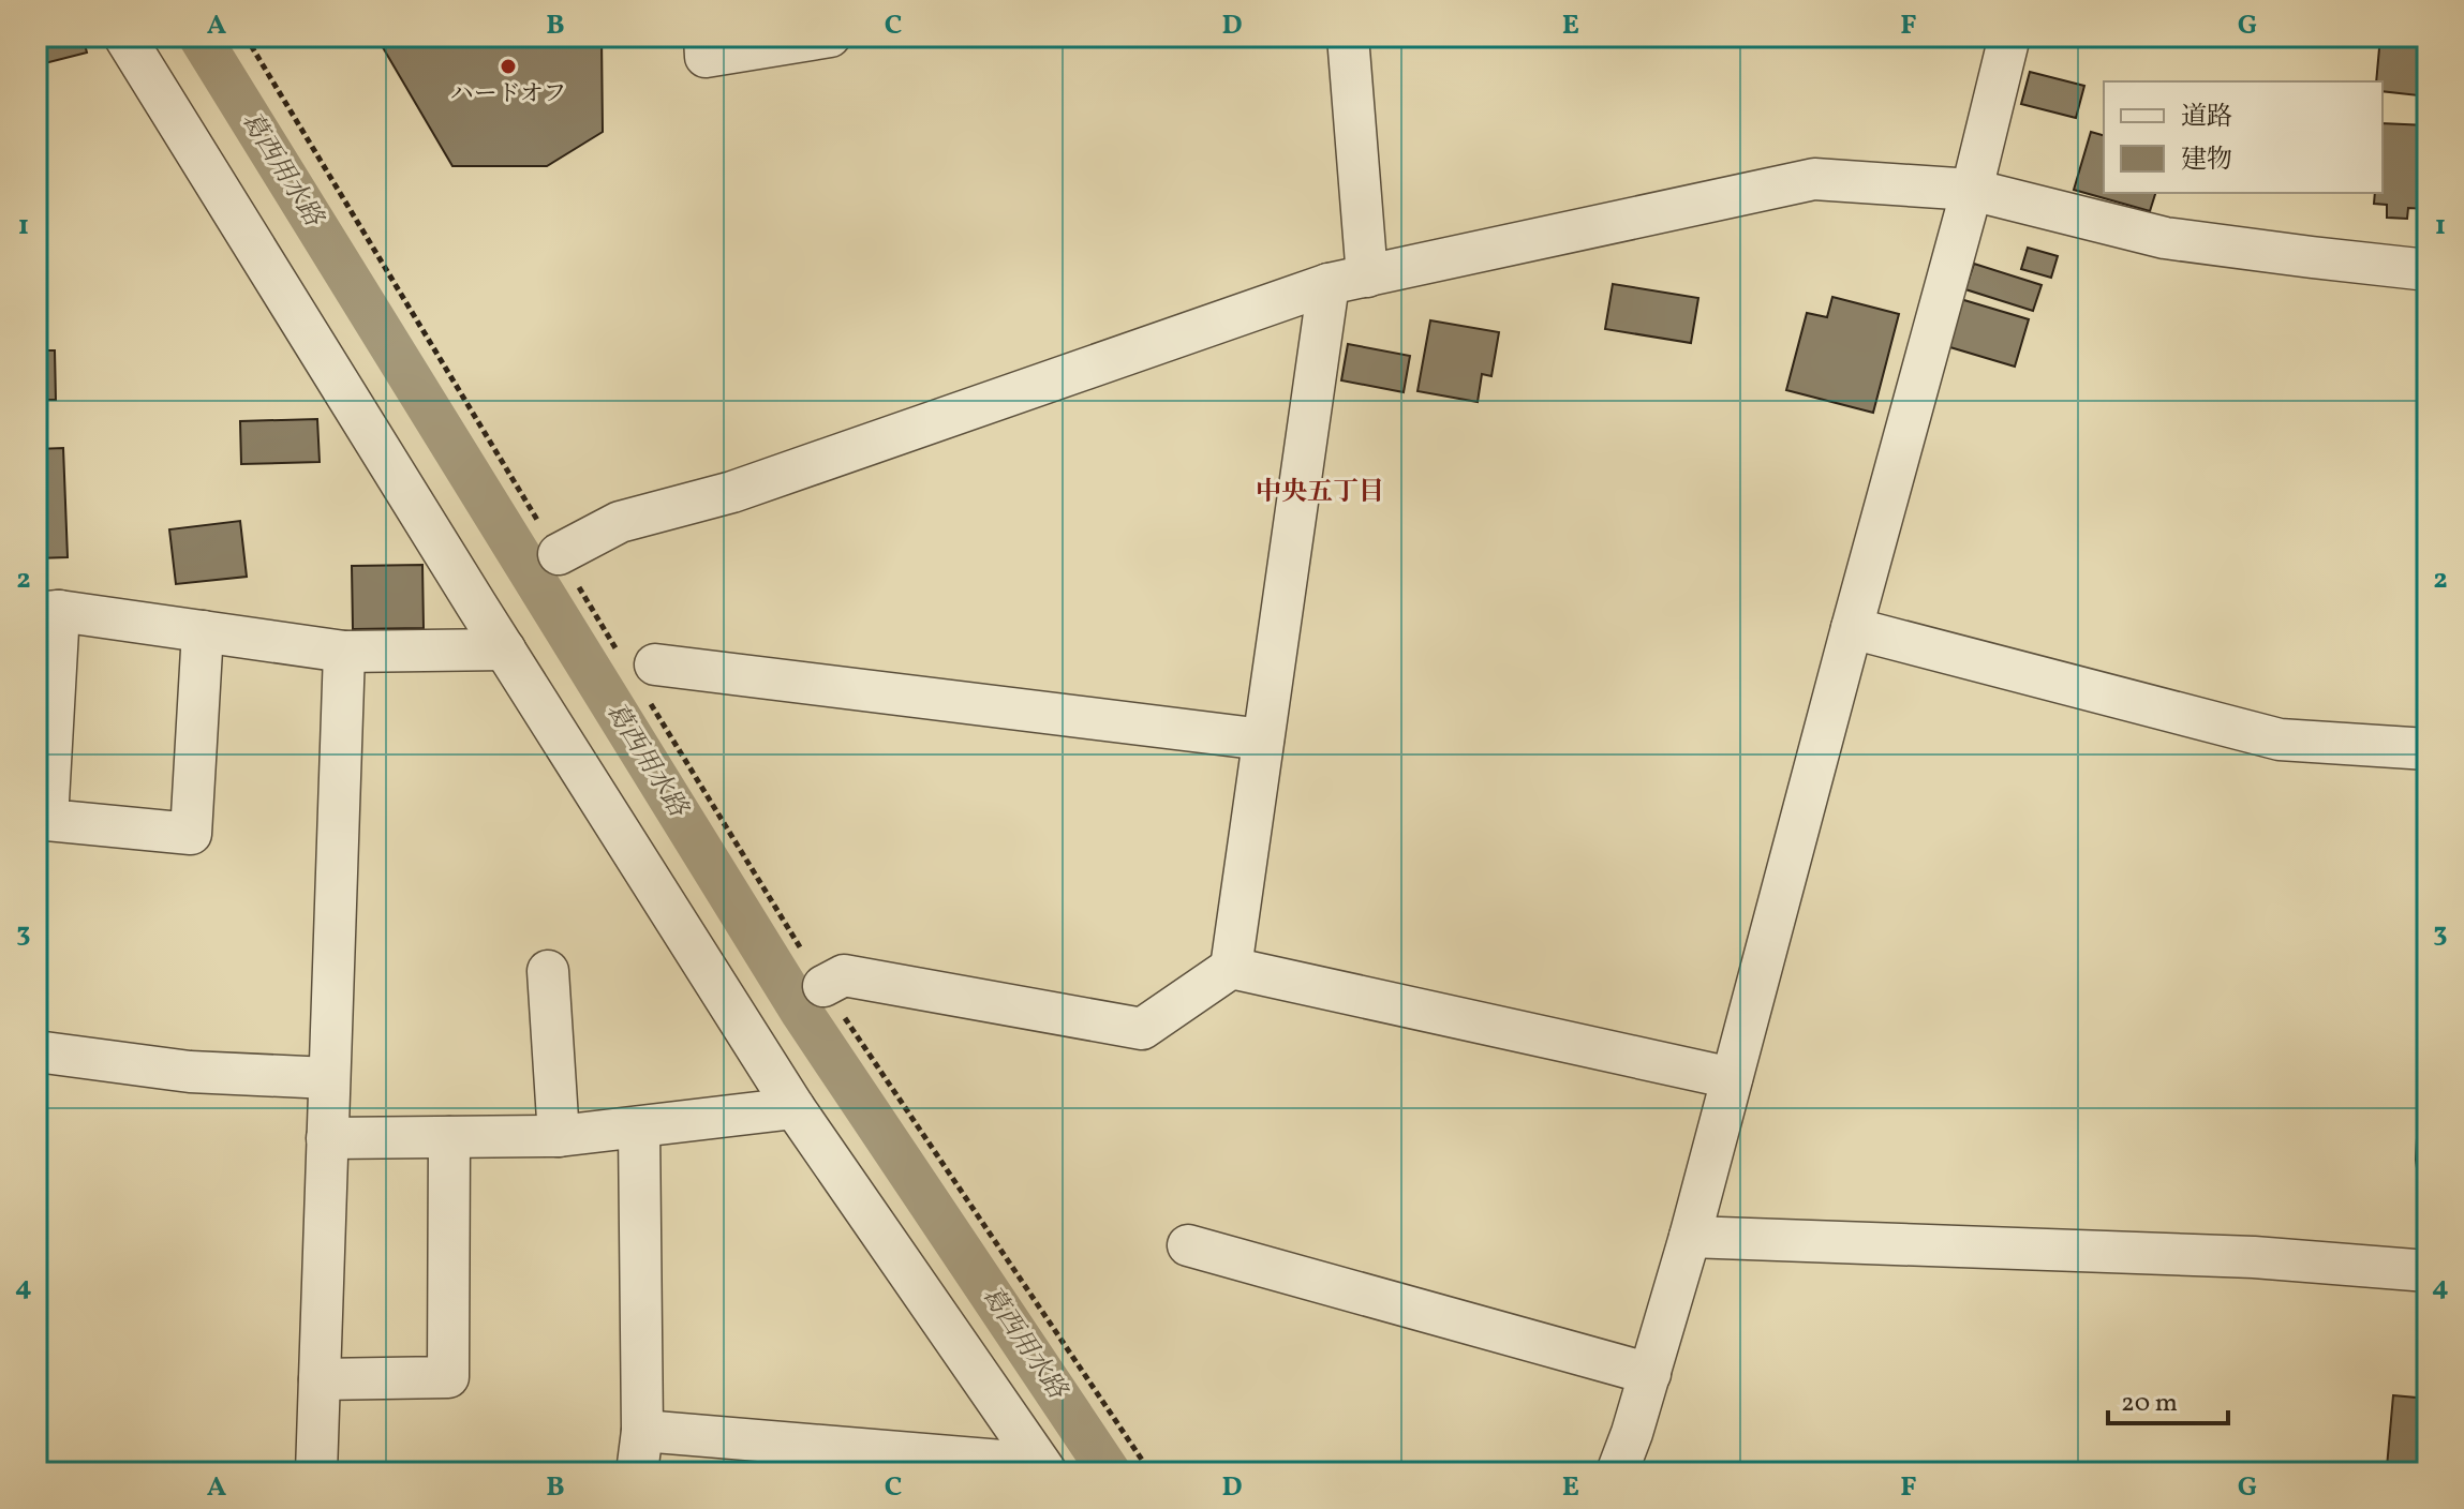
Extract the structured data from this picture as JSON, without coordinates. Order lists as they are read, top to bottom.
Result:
{
  "districts": ["中央五丁目"],
  "water": ["葛西用水路"],
  "places": ["ハードオフ"],
  "legend": ["道路", "建物"],
  "scale_bar": "20 m",
  "grid": {
    "columns": [
      "A",
      "B",
      "C",
      "D",
      "E",
      "F",
      "G"
    ],
    "rows": [
      "1",
      "2",
      "3",
      "4"
    ]
  }
}
